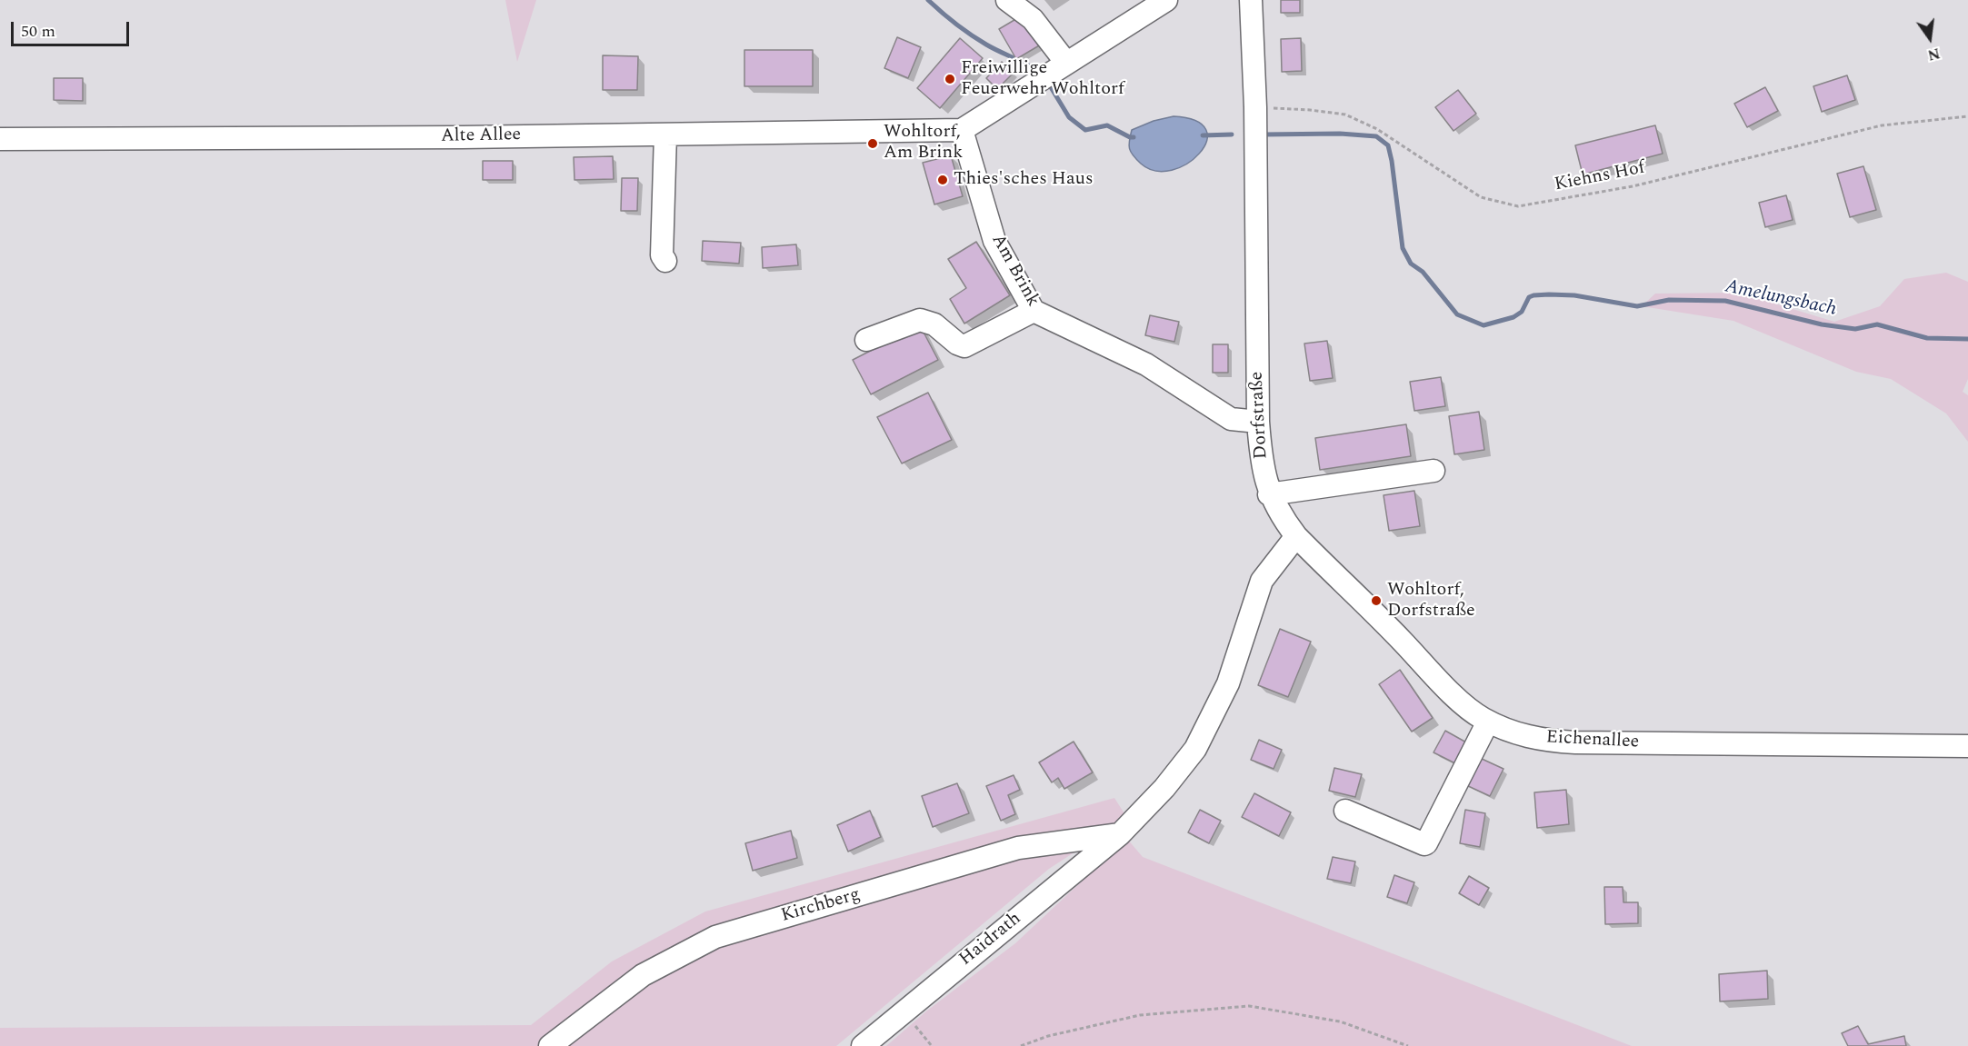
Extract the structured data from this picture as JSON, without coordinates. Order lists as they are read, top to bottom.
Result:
{
  "streets": {
    "street": [
      "Alte Allee",
      "Am Brink",
      "Dorfstraße",
      "Eichenallee",
      "Kirchberg",
      "Haidrath"
    ],
    "path": ["Kiehns Hof"]
  },
  "crossings": [
    ["Alte Allee", "Am Brink"],
    ["Kiehns Hof", "Dorfstraße"],
    ["Am Brink", "Dorfstraße"],
    ["Dorfstraße", "Eichenallee"],
    ["Kirchberg", "Haidrath"]
  ],
  "water": ["Amelungsbach"],
  "places": [
    "Freiwillige Feuerwehr Wohltorf",
    "Wohltorf, Am Brink",
    "Thies'sches Haus",
    "Wohltorf, Dorfstraße"
  ],
  "scale_bar": "50 m",
  "north": "bottom"
}
